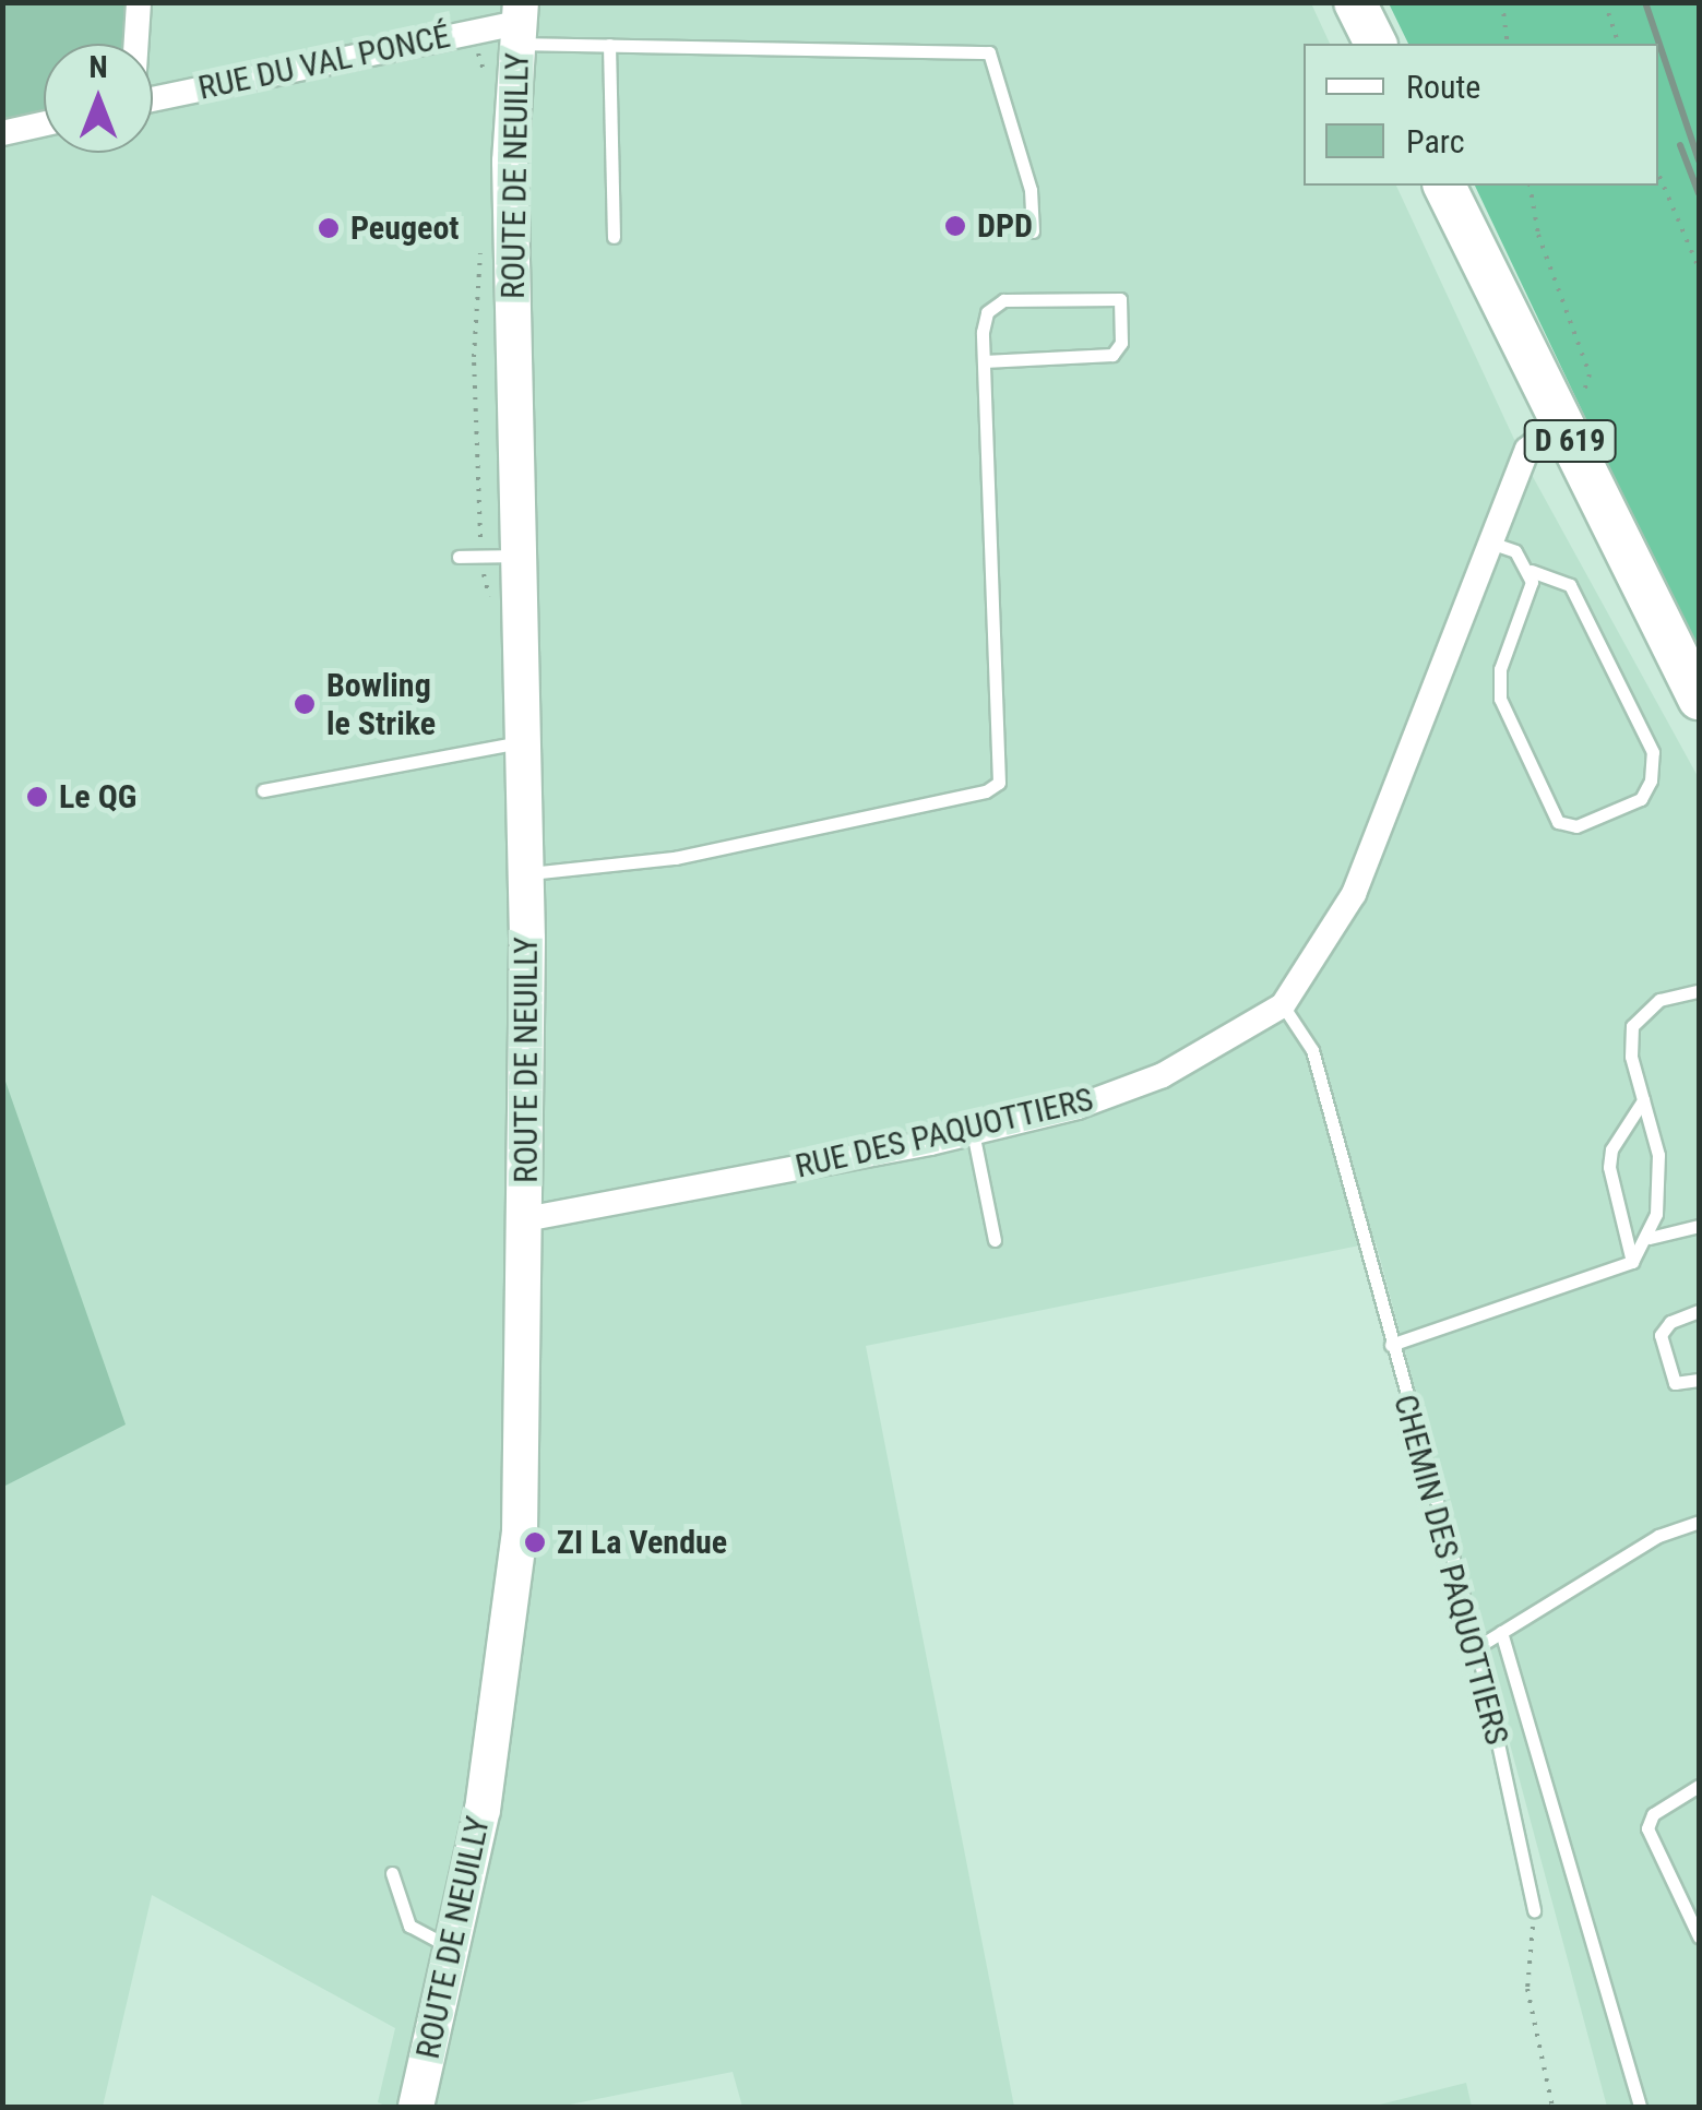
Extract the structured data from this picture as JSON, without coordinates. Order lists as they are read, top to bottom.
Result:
{
  "streets": {
    "main road": ["ROUTE DE NEUILLY", "D 619"],
    "street": ["RUE DU VAL PONCÉ", "RUE DES PAQUOTTIERS"],
    "lane": ["CHEMIN DES PAQUOTTIERS"]
  },
  "crossings": [
    ["RUE DU VAL PONCÉ", "ROUTE DE NEUILLY"],
    ["ROUTE DE NEUILLY", "RUE DES PAQUOTTIERS"],
    ["D 619", "RUE DES PAQUOTTIERS"],
    ["RUE DES PAQUOTTIERS", "CHEMIN DES PAQUOTTIERS"]
  ],
  "places": [
    "DPD",
    "Peugeot",
    "Bowling le Strike",
    "Le QG",
    "ZI La Vendue"
  ],
  "legend": ["Route", "Parc"],
  "north": "top"
}
